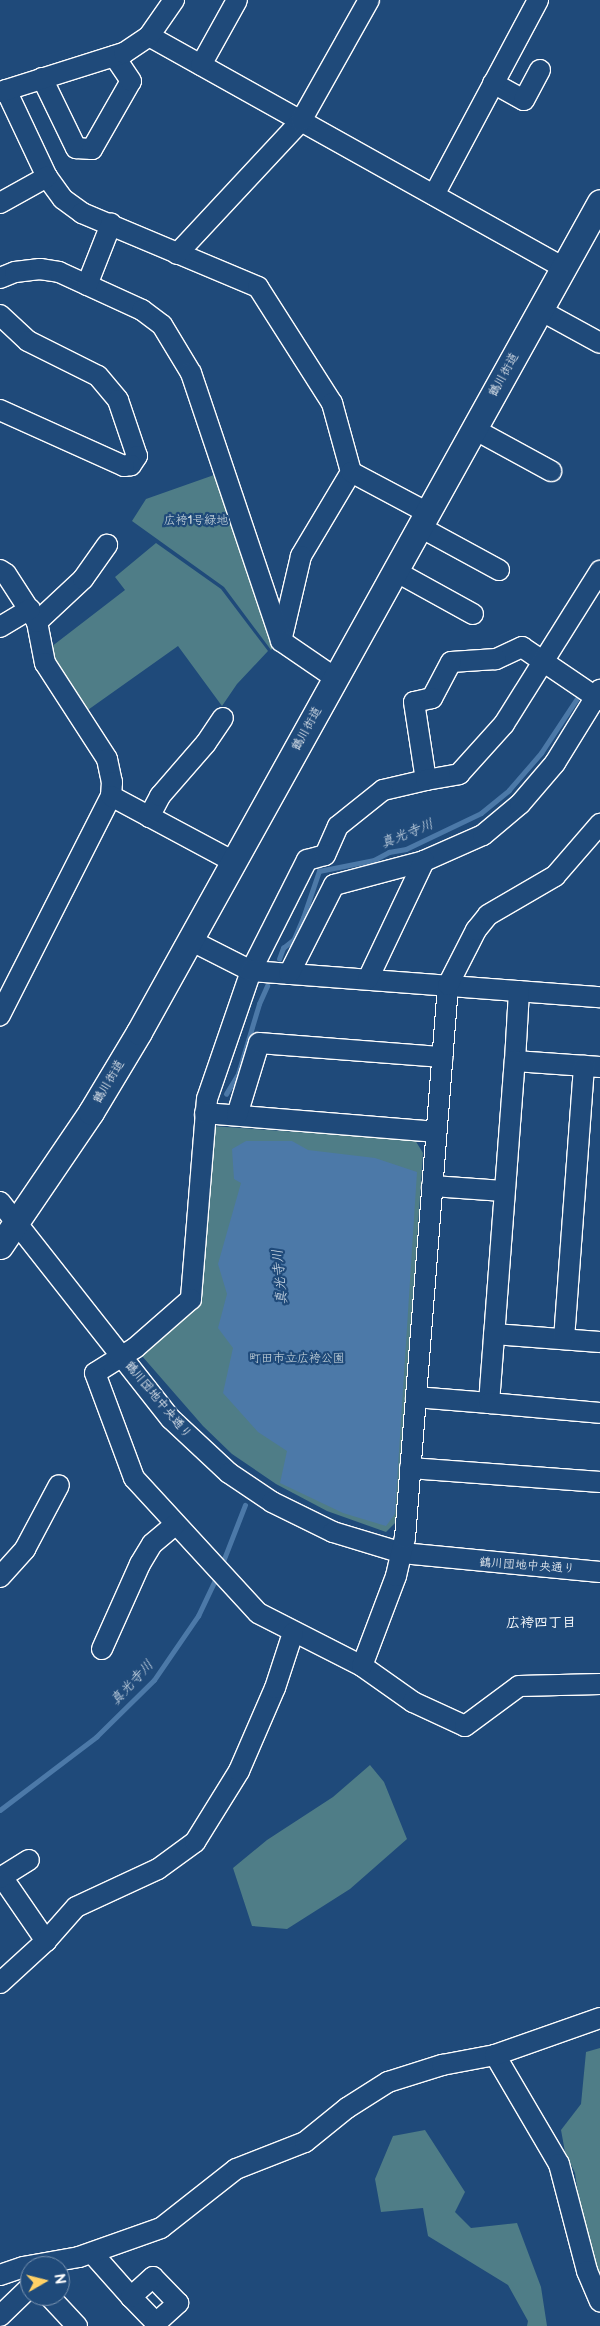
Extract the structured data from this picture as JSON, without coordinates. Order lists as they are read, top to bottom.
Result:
{
  "streets": {
    "main road": ["鶴川街道"],
    "street": ["鶴川団地中央通り"]
  },
  "crossings": [
    ["鶴川街道", "鶴川団地中央通り"]
  ],
  "districts": ["広袴四丁目"],
  "water": ["真光寺川"],
  "parks": ["広袴1号緑地", "町田市立広袴公園"],
  "north": "right"
}
